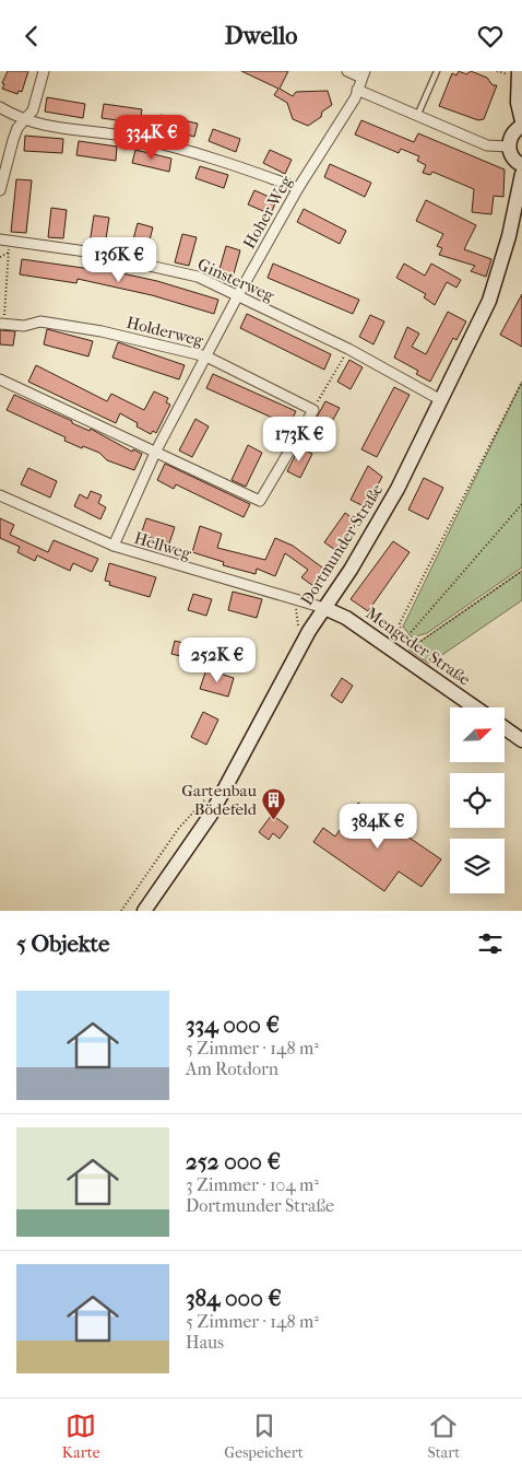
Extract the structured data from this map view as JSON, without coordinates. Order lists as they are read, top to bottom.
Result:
{
  "streets": {
    "main road": ["Dortmunder Straße", "Mengeder Straße"],
    "street": [
      "Hoher Weg",
      "Ginsterweg",
      "Holderweg",
      "Hellweg"
    ]
  },
  "crossings": [
    ["Hoher Weg", "Ginsterweg"],
    ["Hoher Weg", "Holderweg"],
    ["Hoher Weg", "Hellweg"],
    ["Ginsterweg", "Dortmunder Straße"],
    ["Dortmunder Straße", "Hellweg"],
    ["Dortmunder Straße", "Mengeder Straße"],
    ["Hellweg", "Mengeder Straße"]
  ],
  "places": {
    "building": ["Gartenbau Bödefeld"]
  },
  "north": "top right",
  "page": {
    "header": "Dwello",
    "price": [
      "334K €",
      "136K €",
      "173K €",
      "252K €",
      "384K €"
    ],
    "heading": "5 Objekte",
    "list": [
      {
        "name": "334 000 €",
        "note": "5 Zimmer · 148 m² · Am Rotdorn"
      },
      {
        "name": "252 000 €",
        "note": "3 Zimmer · 104 m² · Dortmunder Straße"
      },
      {
        "name": "384 000 €",
        "note": "5 Zimmer · 148 m² · Haus"
      }
    ],
    "tabs": ["Karte", "Gespeichert", "Start"]
  }
}
